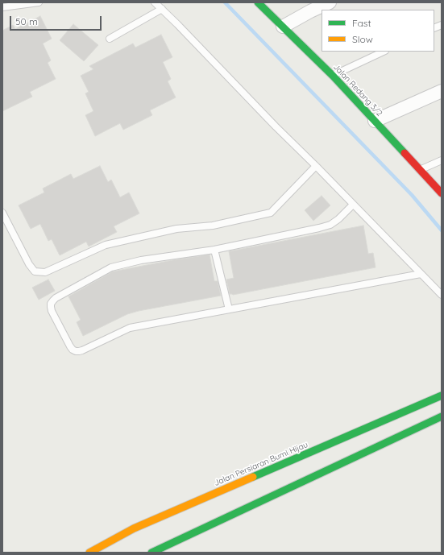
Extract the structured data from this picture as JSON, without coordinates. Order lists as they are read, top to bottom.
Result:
{
  "streets": {
    "main road": ["Jalan Redang 3/2", "Jalan Persiaran Bumi Hijau"]
  },
  "legend": ["Fast", "Slow"],
  "scale_bar": "50 m"
}
